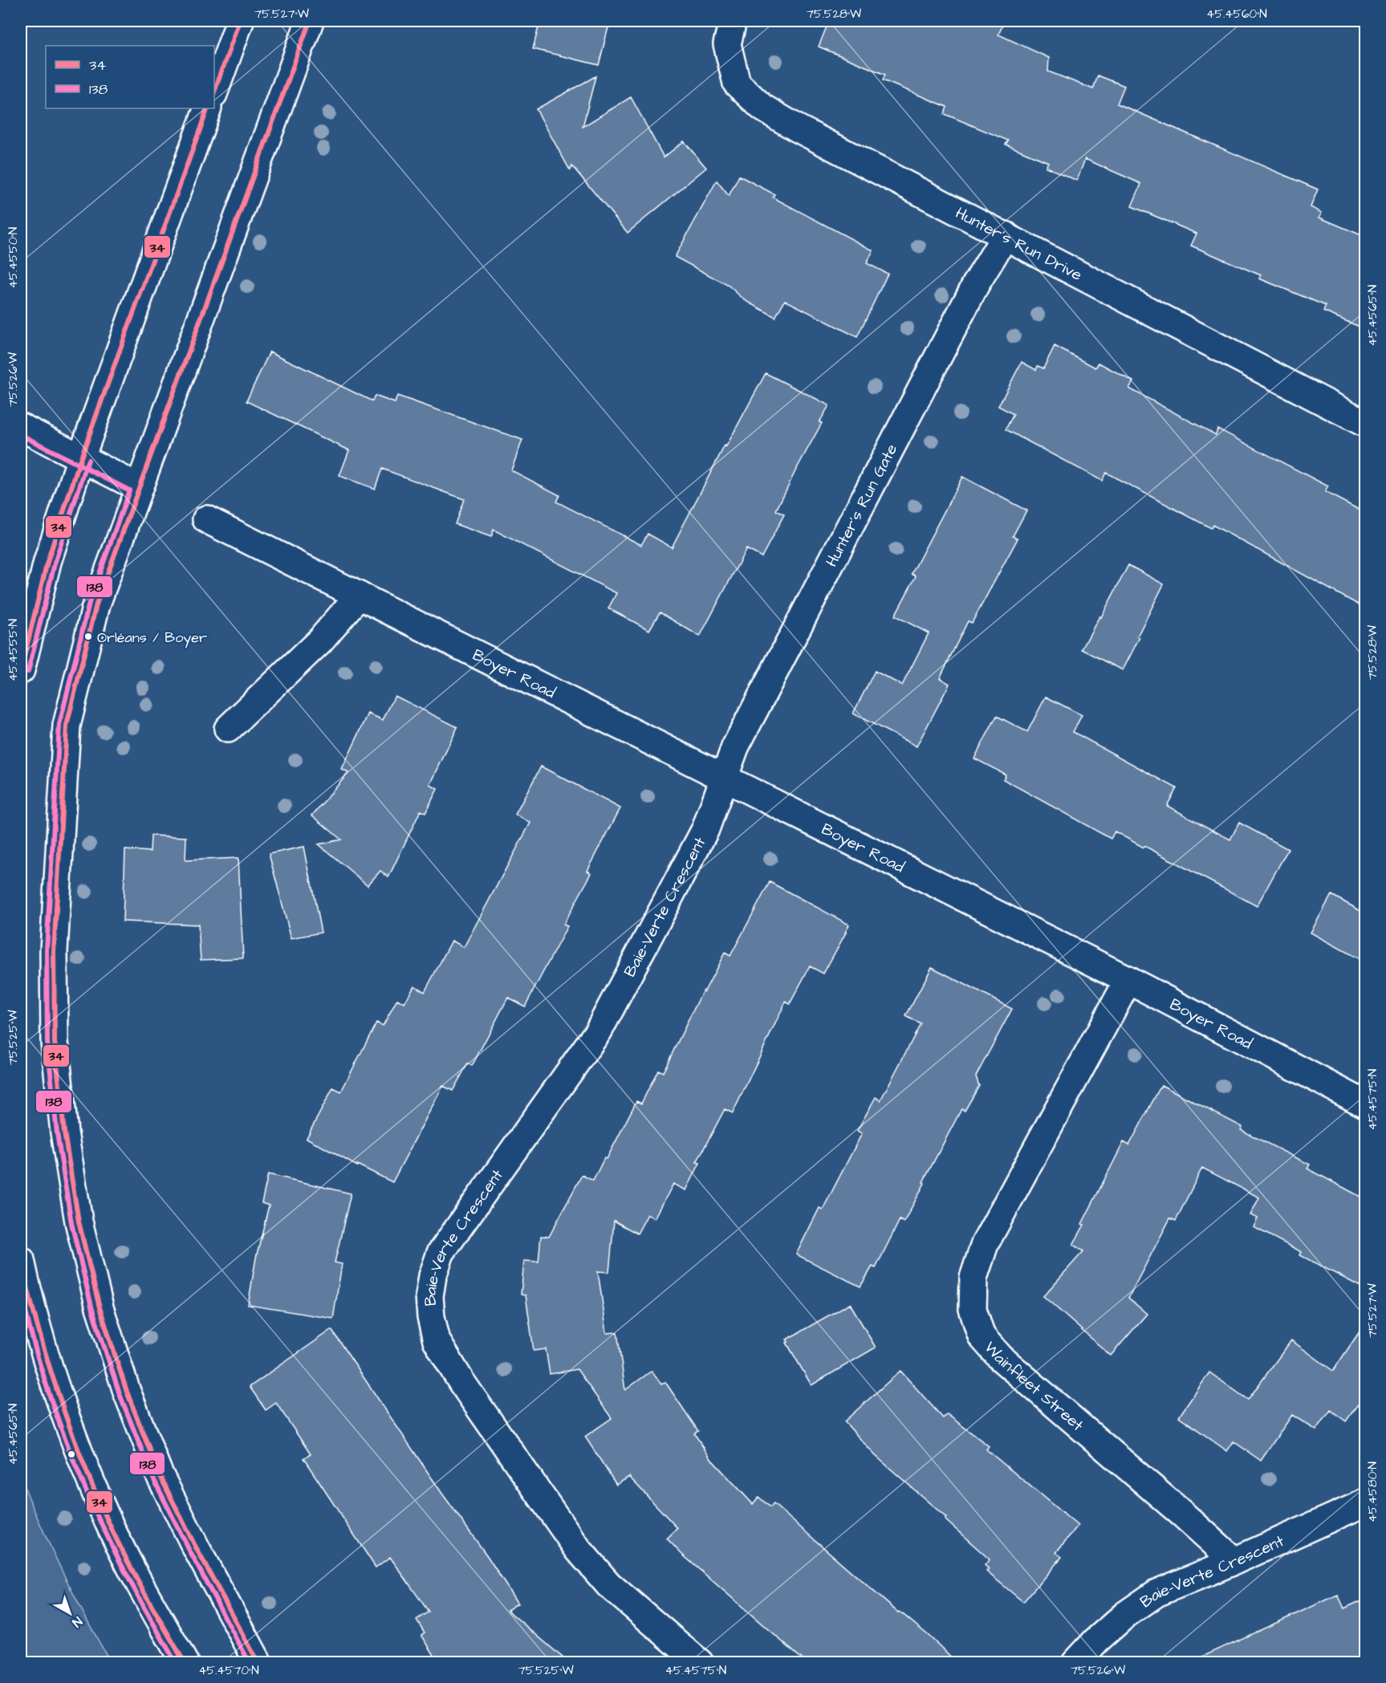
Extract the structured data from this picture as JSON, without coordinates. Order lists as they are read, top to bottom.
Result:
{
  "streets": {
    "street": [
      "Hunter's Run Drive",
      "Hunter's Run Gate",
      "Boyer Road",
      "Baie-Verte Crescent",
      "Wainfleet Street"
    ]
  },
  "crossings": [
    ["Hunter's Run Drive", "Hunter's Run Gate"],
    ["Hunter's Run Gate", "Boyer Road"],
    ["Hunter's Run Gate", "Baie-Verte Crescent"],
    ["Boyer Road", "Baie-Verte Crescent"],
    ["Boyer Road", "Wainfleet Street"],
    ["Baie-Verte Crescent", "Wainfleet Street"]
  ],
  "places": ["Orléans / Boyer"],
  "lines": ["transit line 34", "transit line 138"],
  "legend": ["34", "138"],
  "north": "bottom right",
  "coordinates": [
    "75.527°W",
    "75.528°W",
    "45.4560°N",
    "45.4550°N",
    "45.4565°N",
    "75.526°W",
    "45.4555°N",
    "75.525°W",
    "45.4575°N",
    "45.4580°N",
    "45.4570°N"
  ]
}
